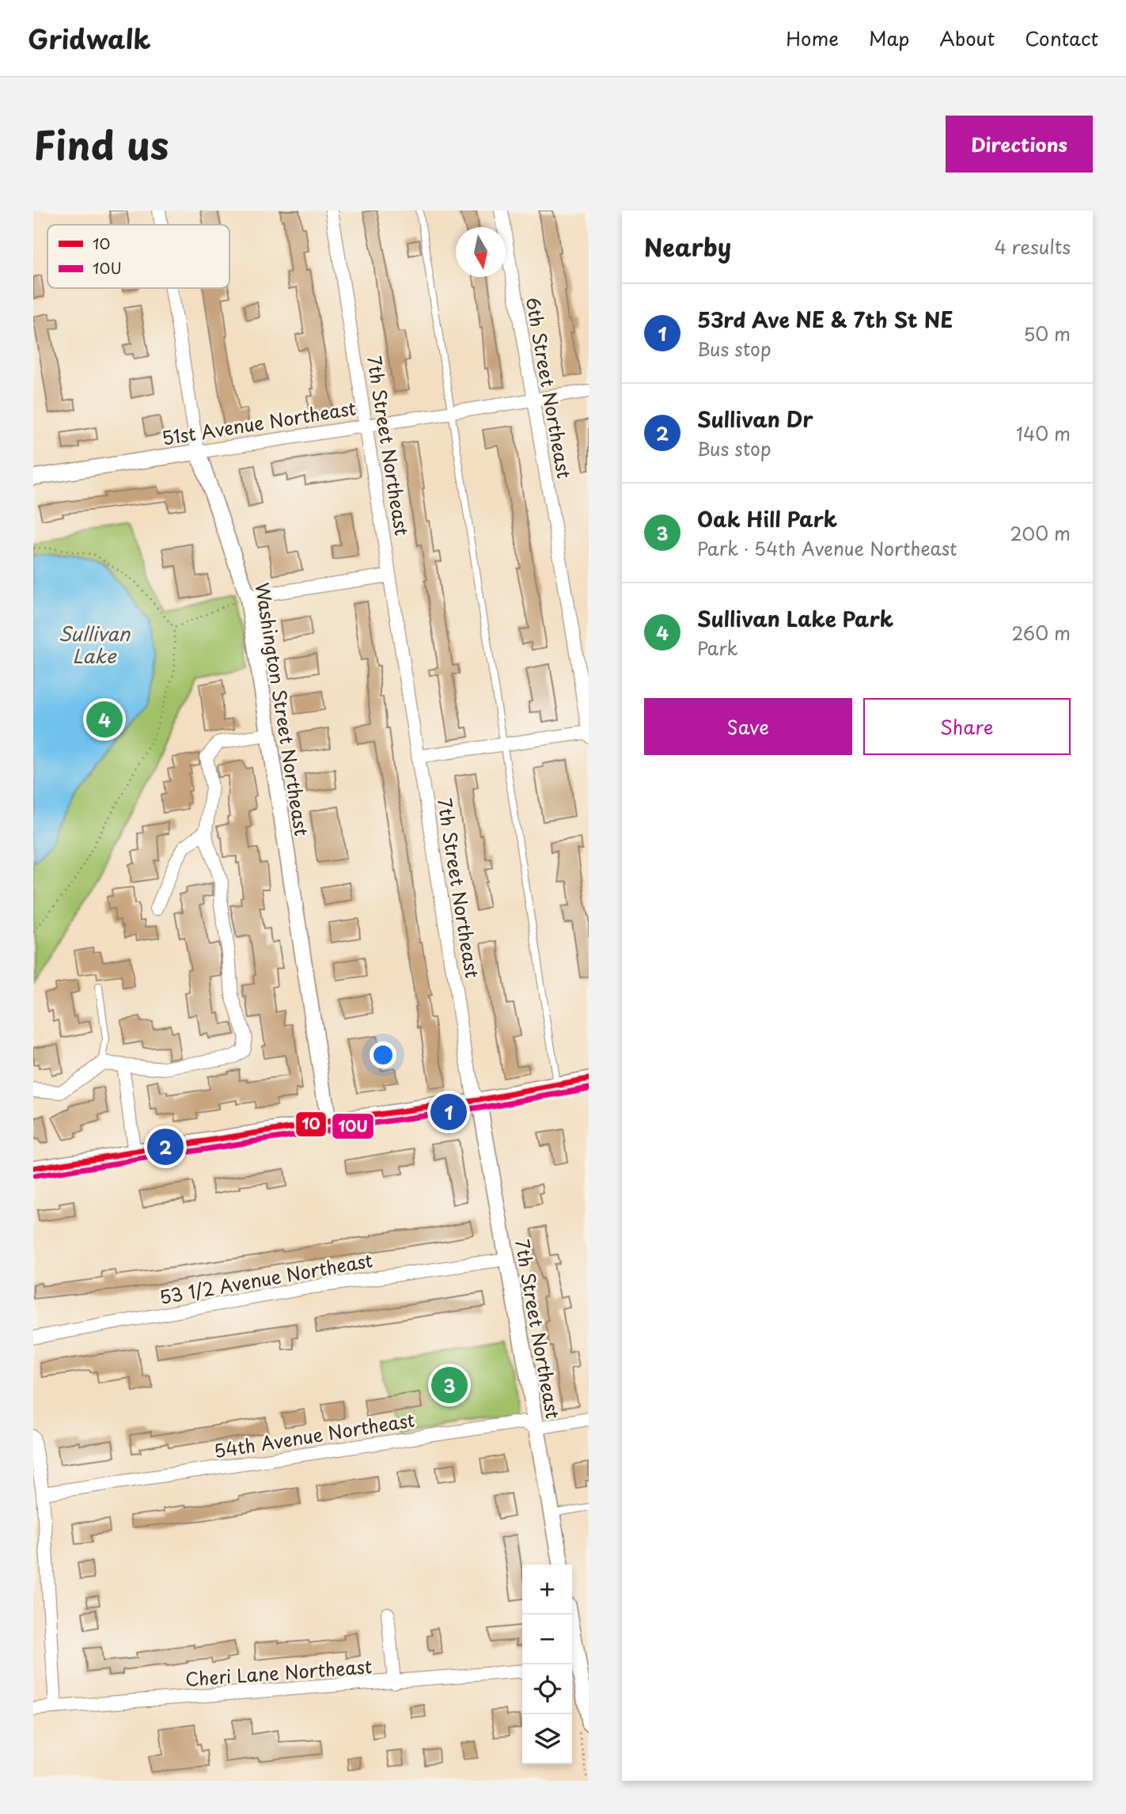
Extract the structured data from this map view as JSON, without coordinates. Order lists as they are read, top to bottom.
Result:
{
  "streets": {
    "street": [
      "6th Street Northeast",
      "51st Avenue Northeast",
      "7th Street Northeast",
      "Washington Street Northeast",
      "53 1/2 Avenue Northeast",
      "54th Avenue Northeast",
      "Cheri Lane Northeast"
    ]
  },
  "crossings": [
    ["6th Street Northeast", "51st Avenue Northeast"],
    ["51st Avenue Northeast", "7th Street Northeast"],
    ["51st Avenue Northeast", "Washington Street Northeast"],
    ["7th Street Northeast", "53 1/2 Avenue Northeast"],
    ["7th Street Northeast", "54th Avenue Northeast"]
  ],
  "water": ["Sullivan Lake"],
  "lines": ["transit line 10", "transit line 10U"],
  "legend": ["10", "10U"],
  "north": "bottom",
  "page": {
    "header": "Gridwalk",
    "nav": [
      "Home",
      "Map",
      "About",
      "Contact"
    ],
    "title": "Find us",
    "buttons": [
      "Directions",
      ["Save", "Share"]
    ],
    "heading": ["Nearby", "4 results"],
    "list": [
      {
        "mark": "1",
        "name": "53rd Ave NE & 7th St NE",
        "note": "Bus stop",
        "value": "50 m"
      },
      {
        "mark": "2",
        "name": "Sullivan Dr",
        "note": "Bus stop",
        "value": "140 m"
      },
      {
        "mark": "3",
        "name": "Oak Hill Park",
        "note": "Park · 54th Avenue Northeast",
        "value": "200 m"
      },
      {
        "mark": "4",
        "name": "Sullivan Lake Park",
        "note": "Park",
        "value": "260 m"
      }
    ],
    "pins": [
      "4",
      "1",
      "2",
      "3"
    ],
    "map_buttons": ["+", "−"]
  }
}
